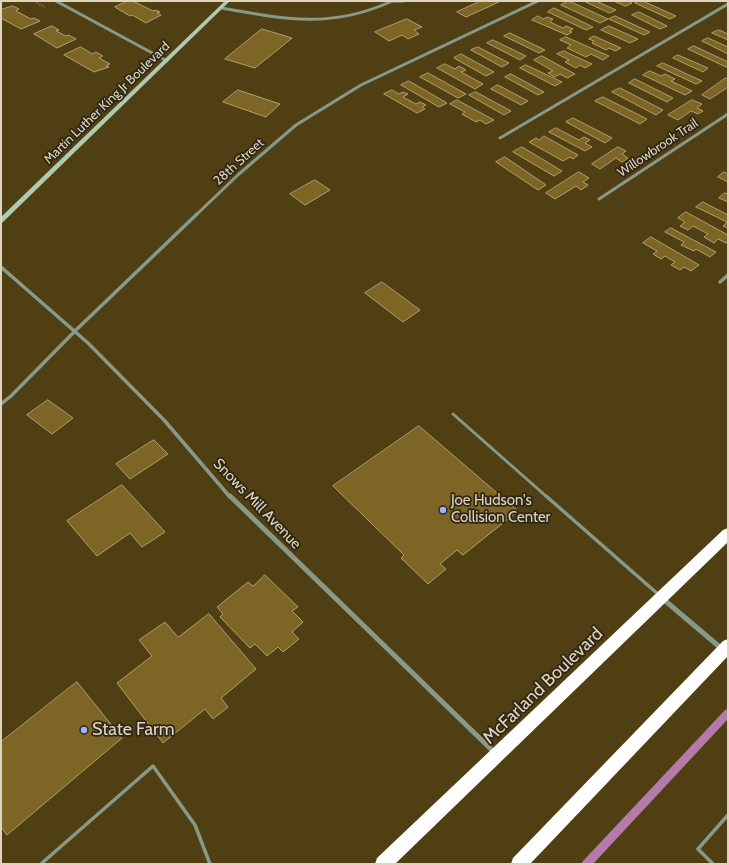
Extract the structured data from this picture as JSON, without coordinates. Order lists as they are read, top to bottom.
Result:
{
  "streets": {
    "highway": ["McFarland Boulevard"],
    "main road": ["Martin Luther King Jr Boulevard"],
    "street": ["Willowbrook Trail", "28th Street", "Snows Mill Avenue"]
  },
  "crossings": [
    ["28th Street", "Snows Mill Avenue"],
    ["Snows Mill Avenue", "McFarland Boulevard"]
  ],
  "places": ["Joe Hudson's Collision Center", "State Farm"]
}
